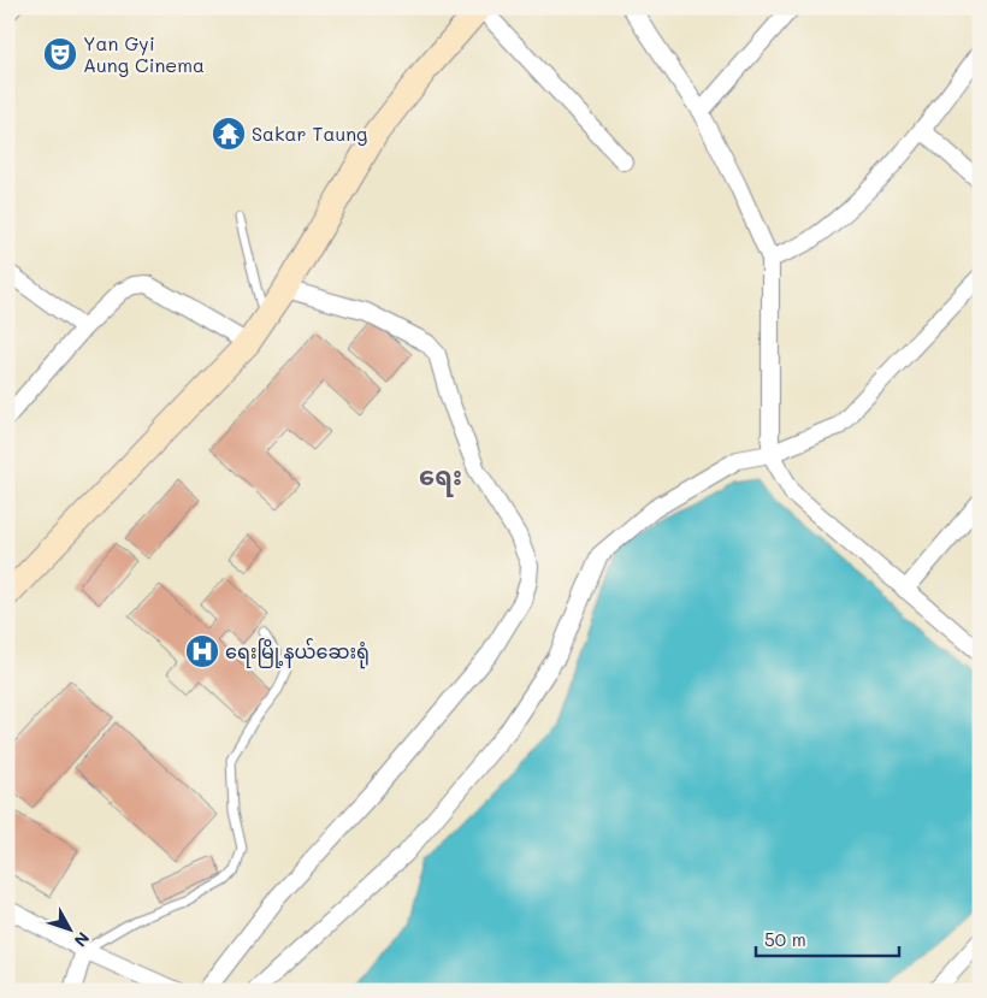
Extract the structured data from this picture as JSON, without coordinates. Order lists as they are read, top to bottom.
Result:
{
  "districts": ["ရေး"],
  "places": {
    "theatre": ["Yan Gyi Aung Cinema"],
    "temple": ["Sakar Taung"],
    "hospital": ["ရေးမြို့နယ်ဆေးရုံ"]
  },
  "scale_bar": "50 m",
  "north": "bottom right"
}
